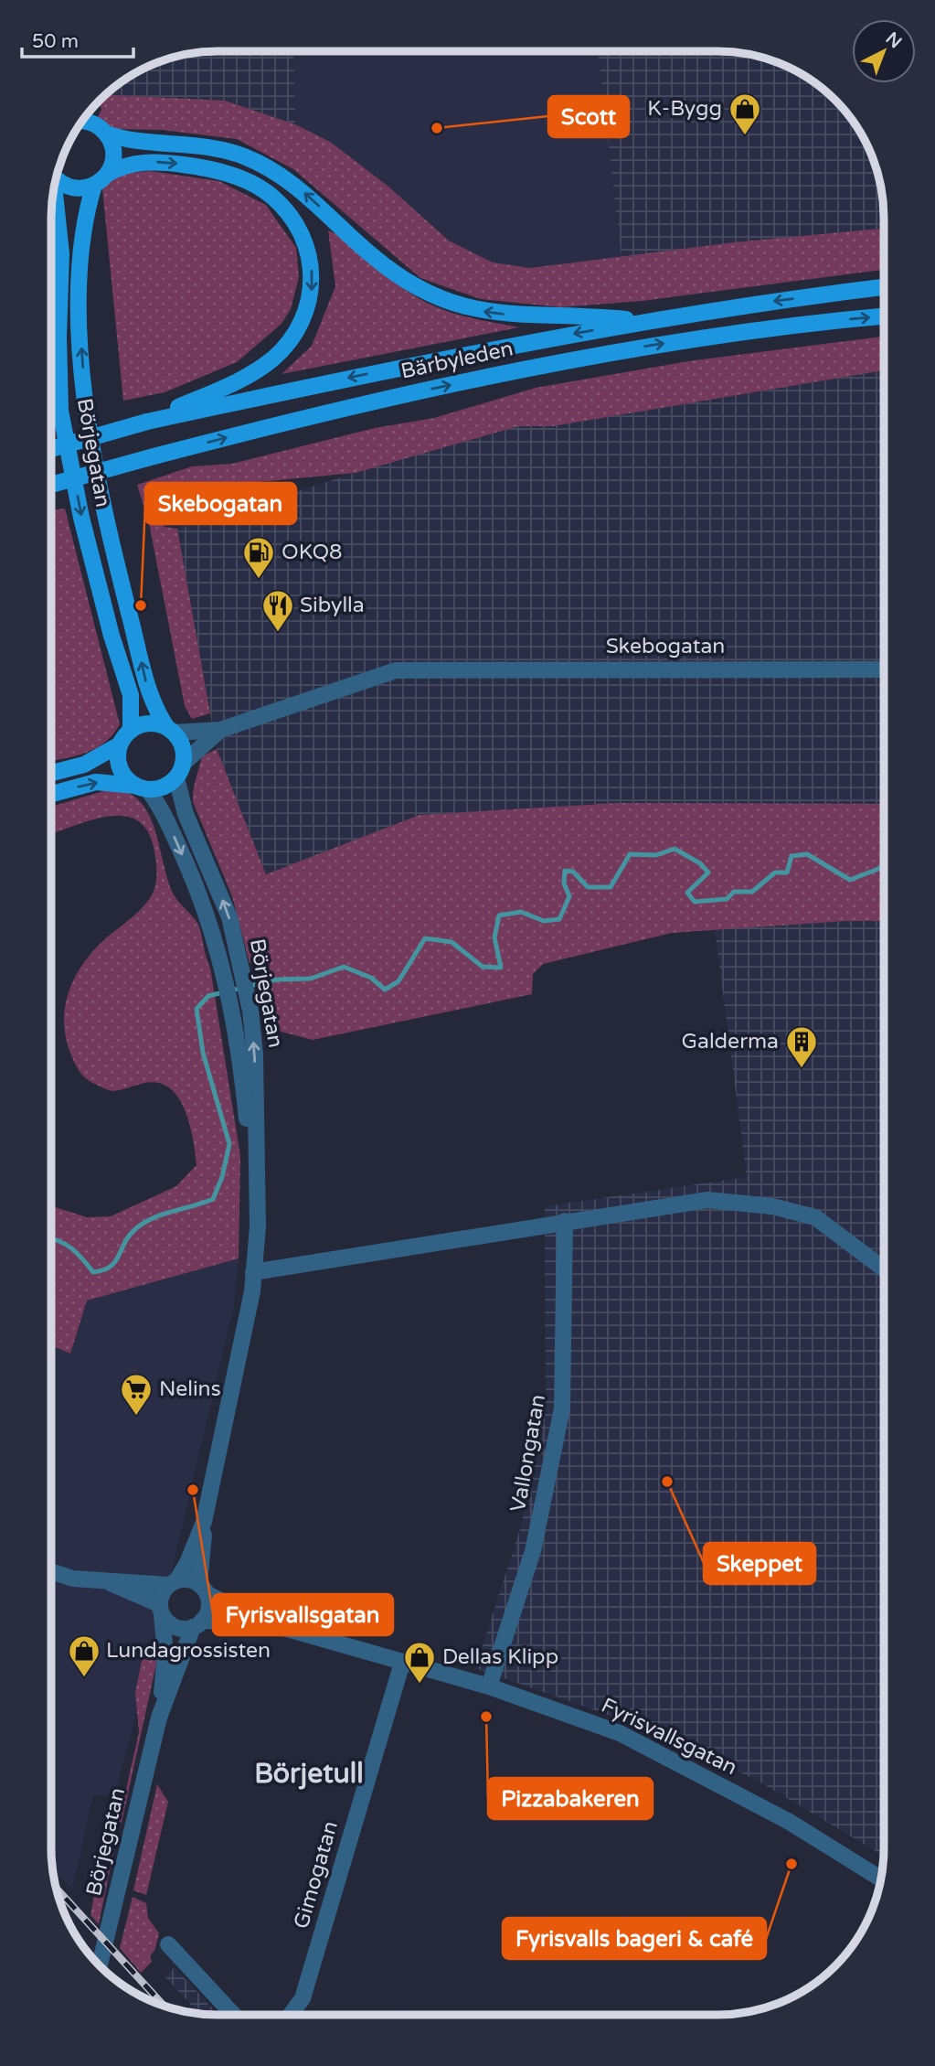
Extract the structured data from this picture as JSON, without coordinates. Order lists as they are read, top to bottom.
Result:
{
  "streets": {
    "main road": ["Bärbyleden", "Börjegatan"],
    "street": [
      "Skebogatan",
      "Vallongatan",
      "Fyrisvallsgatan",
      "Gimogatan"
    ]
  },
  "crossings": [
    ["Börjegatan", "Skebogatan"],
    ["Börjegatan", "Fyrisvallsgatan"],
    ["Vallongatan", "Fyrisvallsgatan"],
    ["Fyrisvallsgatan", "Gimogatan"]
  ],
  "districts": ["Börjetull"],
  "places": {
    "other": [
      "Scott",
      "Skebogatan",
      "Skeppet",
      "Fyrisvallsgatan",
      "Pizzabakeren",
      "Fyrisvalls bageri & café"
    ],
    "shop": ["K-Bygg", "Lundagrossisten", "Dellas Klipp"],
    "fuel station": ["OKQ8"],
    "restaurant": ["Sibylla"],
    "building": ["Galderma"],
    "supermarket": ["Nelins"]
  },
  "scale_bar": "50 m",
  "north": "top right"
}
